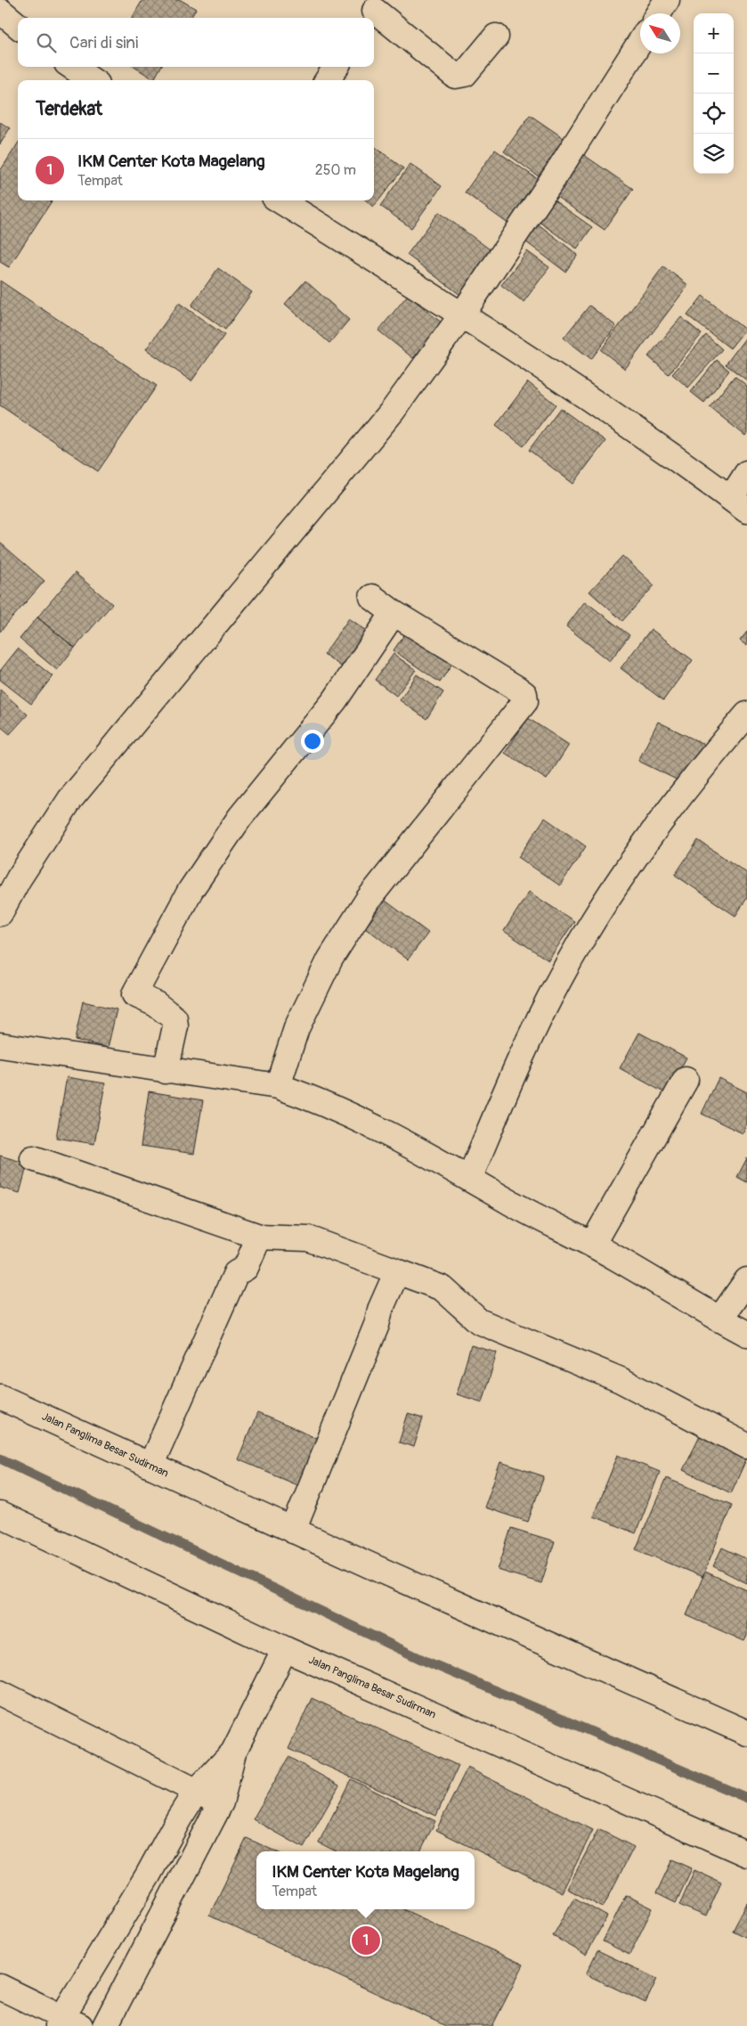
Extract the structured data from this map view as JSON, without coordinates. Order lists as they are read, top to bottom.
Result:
{
  "streets": {
    "street": ["Jalan Panglima Besar Sudirman"]
  },
  "north": "top left",
  "page": {
    "map_buttons": ["+", "−"],
    "search": "Cari di sini",
    "heading": "Terdekat",
    "list": [
      {
        "mark": "1",
        "name": "IKM Center Kota Magelang",
        "note": "Tempat",
        "value": "250 m"
      }
    ],
    "popup": ["IKM Center Kota Magelang", "Tempat"],
    "pins": "1"
  }
}
